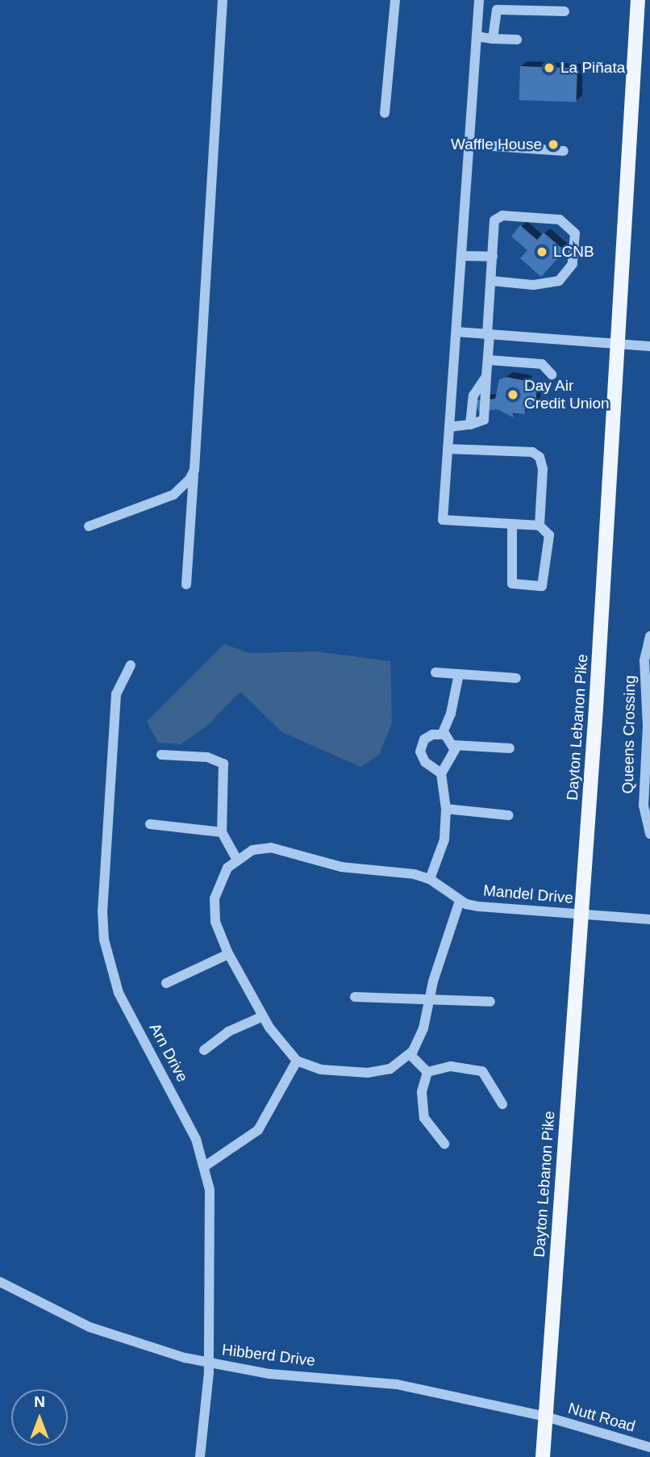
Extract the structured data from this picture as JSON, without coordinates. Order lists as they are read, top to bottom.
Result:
{
  "streets": {
    "main road": ["Dayton Lebanon Pike"],
    "street": [
      "Queens Crossing",
      "Mandel Drive",
      "Arn Drive",
      "Hibberd Drive",
      "Nutt Road"
    ]
  },
  "crossings": [
    ["Dayton Lebanon Pike", "Mandel Drive"],
    ["Dayton Lebanon Pike", "Hibberd Drive"],
    ["Dayton Lebanon Pike", "Nutt Road"],
    ["Arn Drive", "Hibberd Drive"],
    ["Hibberd Drive", "Nutt Road"]
  ],
  "places": [
    "La Piñata",
    "Waffle House",
    "LCNB",
    "Day Air Credit Union"
  ],
  "north": "top"
}
